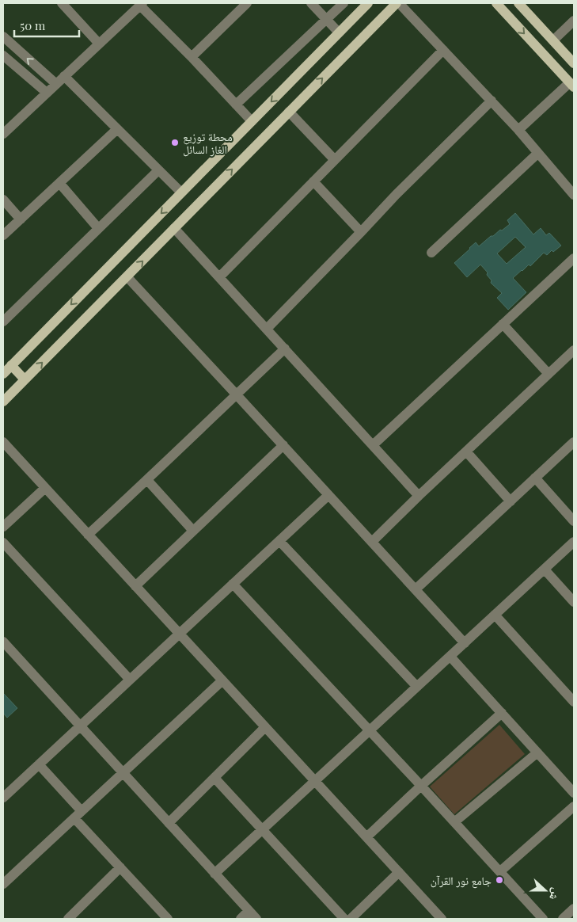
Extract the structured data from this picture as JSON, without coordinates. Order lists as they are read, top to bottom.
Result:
{
  "places": ["محطة توزيع الغاز السائل", "جامع نور القرآن"],
  "scale_bar": "50 m",
  "north": "right"
}
